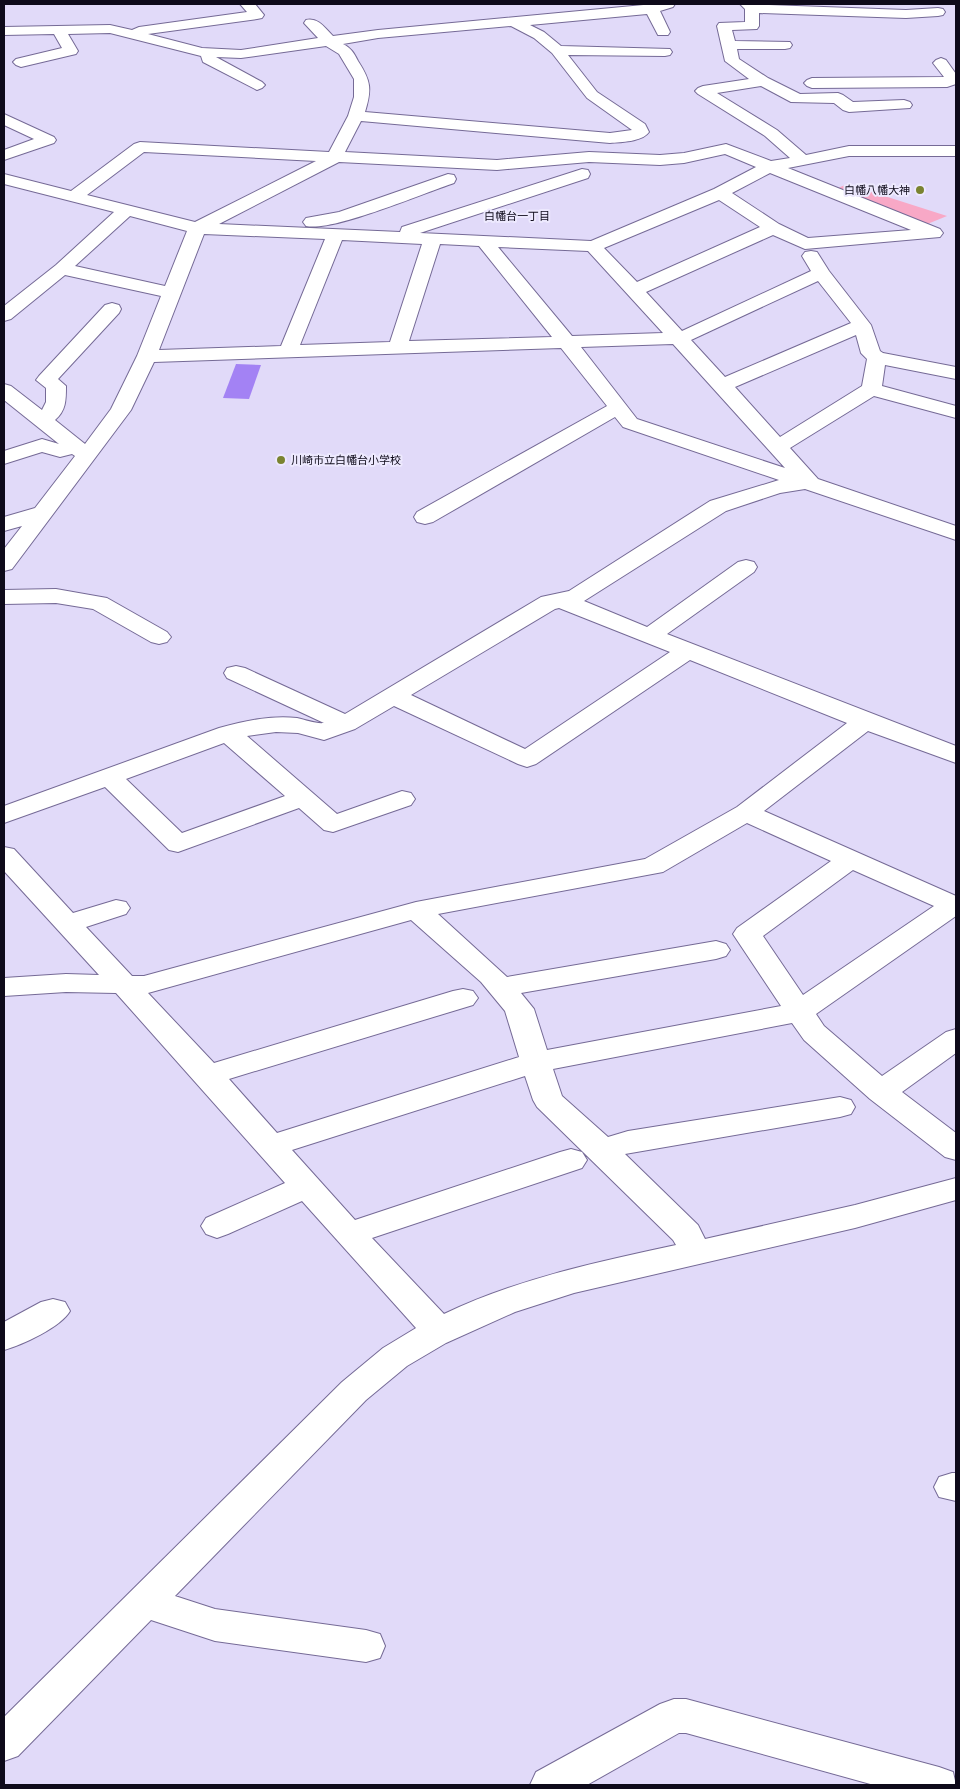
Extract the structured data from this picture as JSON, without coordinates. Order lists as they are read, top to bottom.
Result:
{
  "districts": ["白幡台一丁目"],
  "places": ["白幡八幡大神", "川崎市立白幡台小学校"]
}
